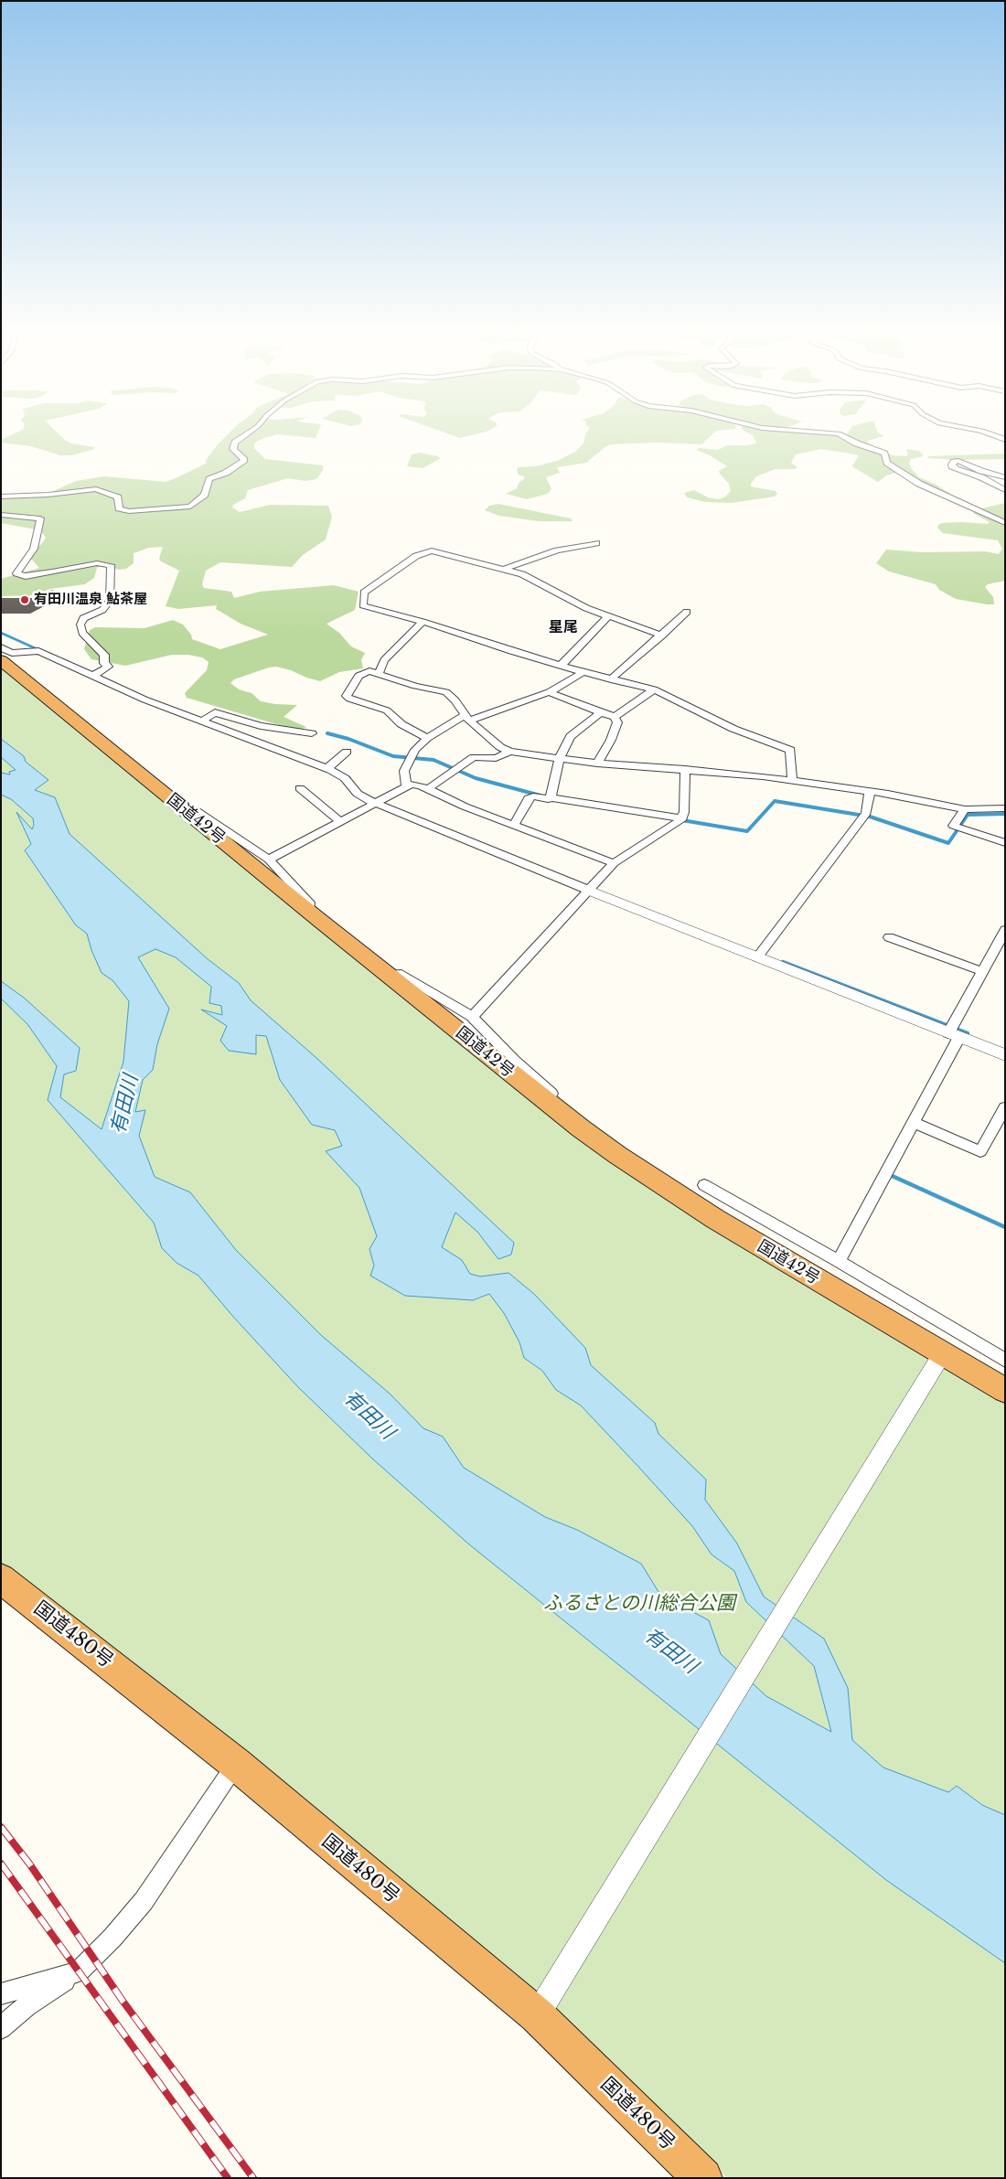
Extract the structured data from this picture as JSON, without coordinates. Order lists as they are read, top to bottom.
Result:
{
  "streets": {
    "highway": ["国道42号", "国道480号"]
  },
  "districts": ["星尾"],
  "water": ["有田川"],
  "parks": ["ふるさとの川総合公園"],
  "places": ["有田川温泉 鮎茶屋"]
}
